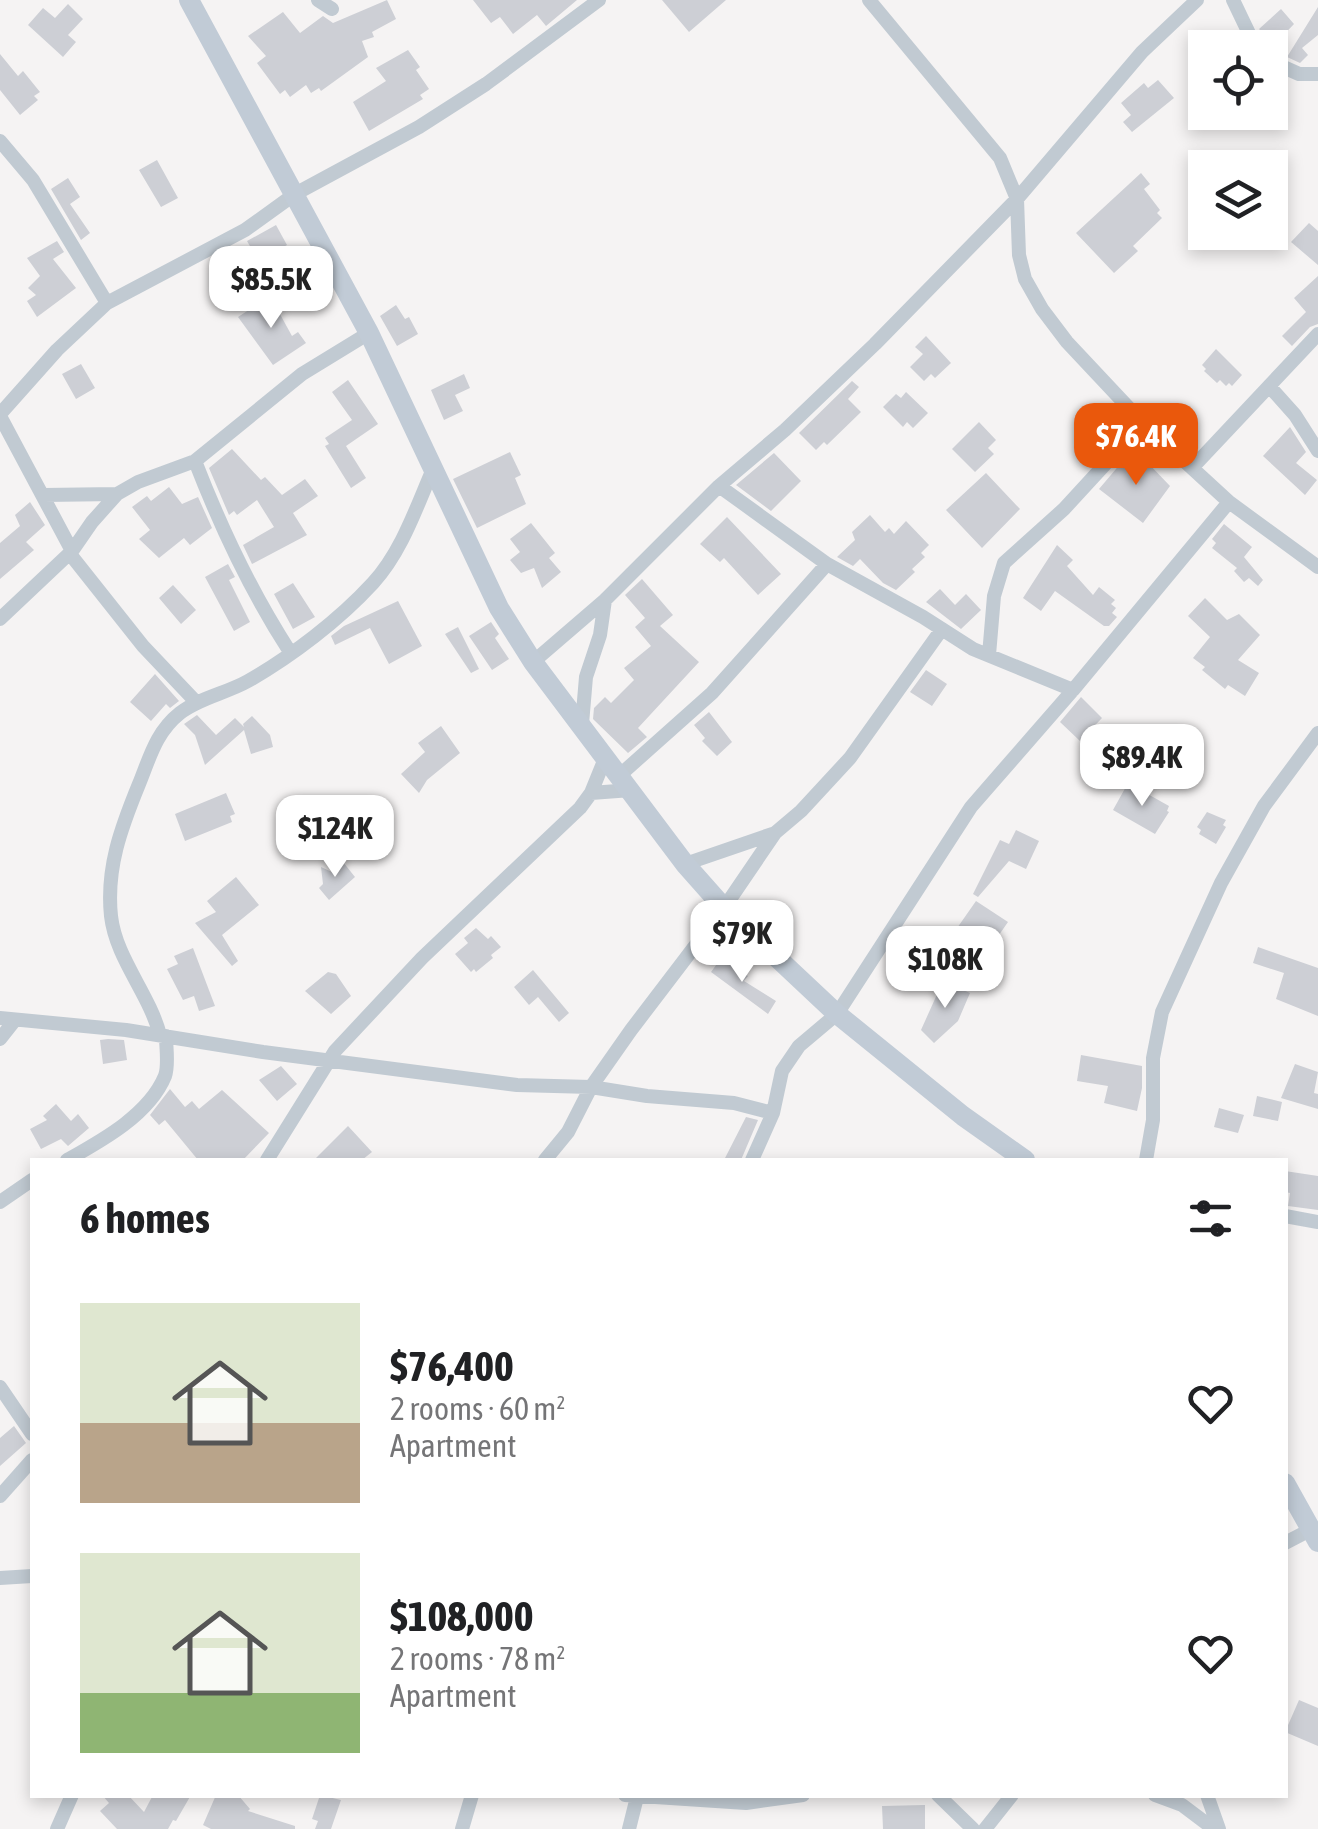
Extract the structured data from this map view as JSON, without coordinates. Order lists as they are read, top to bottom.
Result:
{
  "page": {
    "price": [
      "$85.5K",
      "$76.4K",
      "$89.4K",
      "$124K",
      "$79K",
      "$108K"
    ],
    "heading": "6 homes",
    "list": [
      {
        "name": "$76,400",
        "note": "2 rooms · 60 m² · Apartment"
      },
      {
        "name": "$108,000",
        "note": "2 rooms · 78 m² · Apartment"
      }
    ]
  }
}
